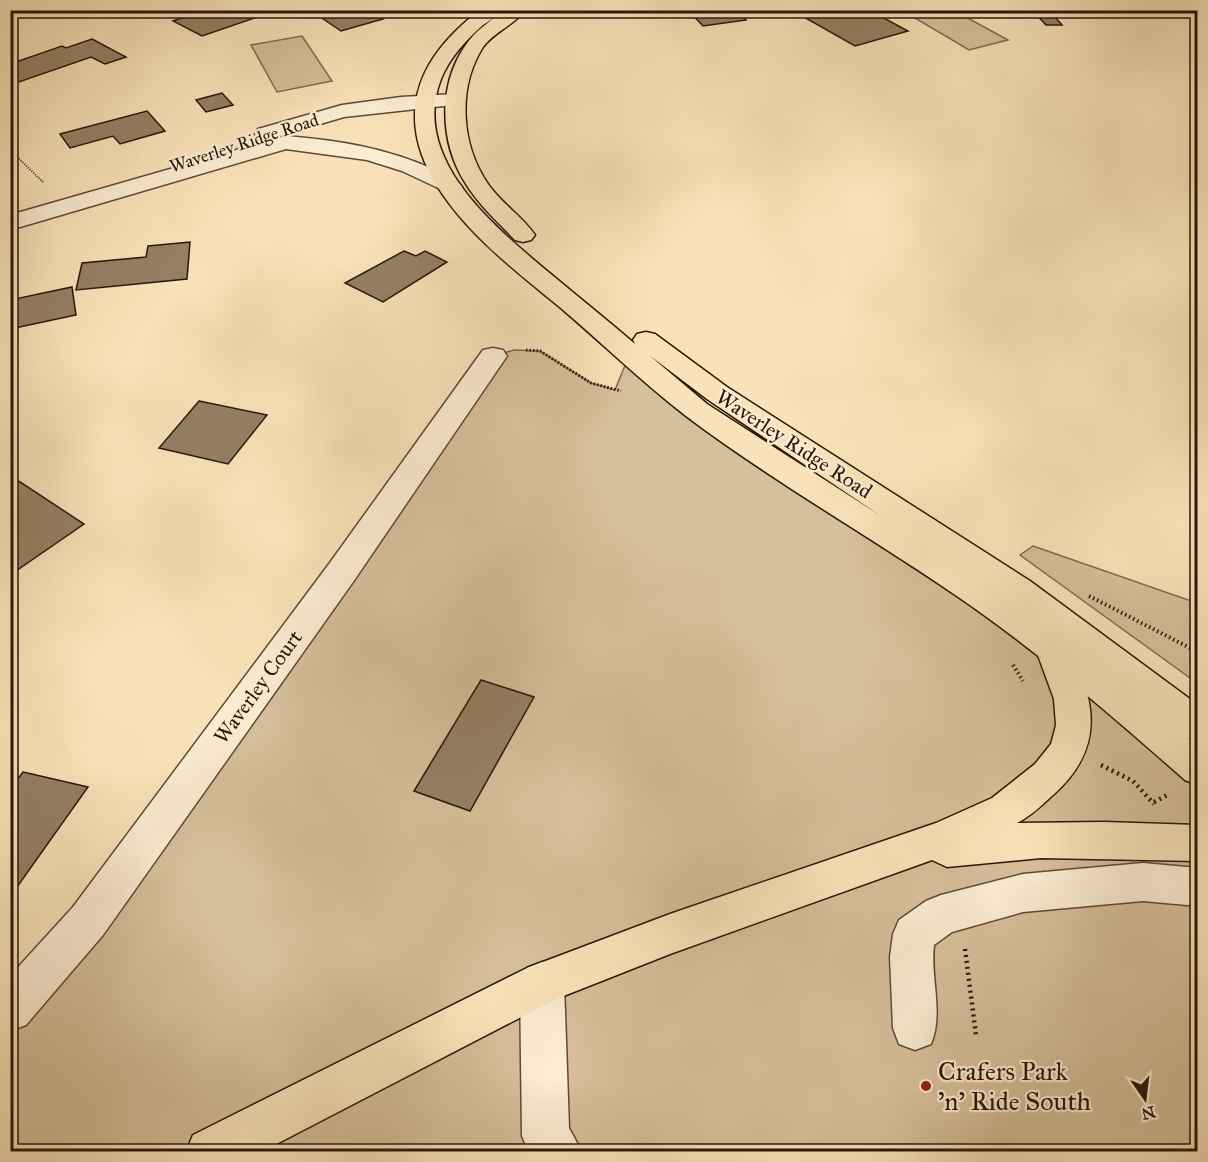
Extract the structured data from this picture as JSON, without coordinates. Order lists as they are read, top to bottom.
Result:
{
  "streets": {
    "main road": ["Waverley Ridge Road"],
    "street": ["Waverley Court"]
  },
  "places": ["Crafers Park 'n' Ride South"],
  "north": "bottom"
}
